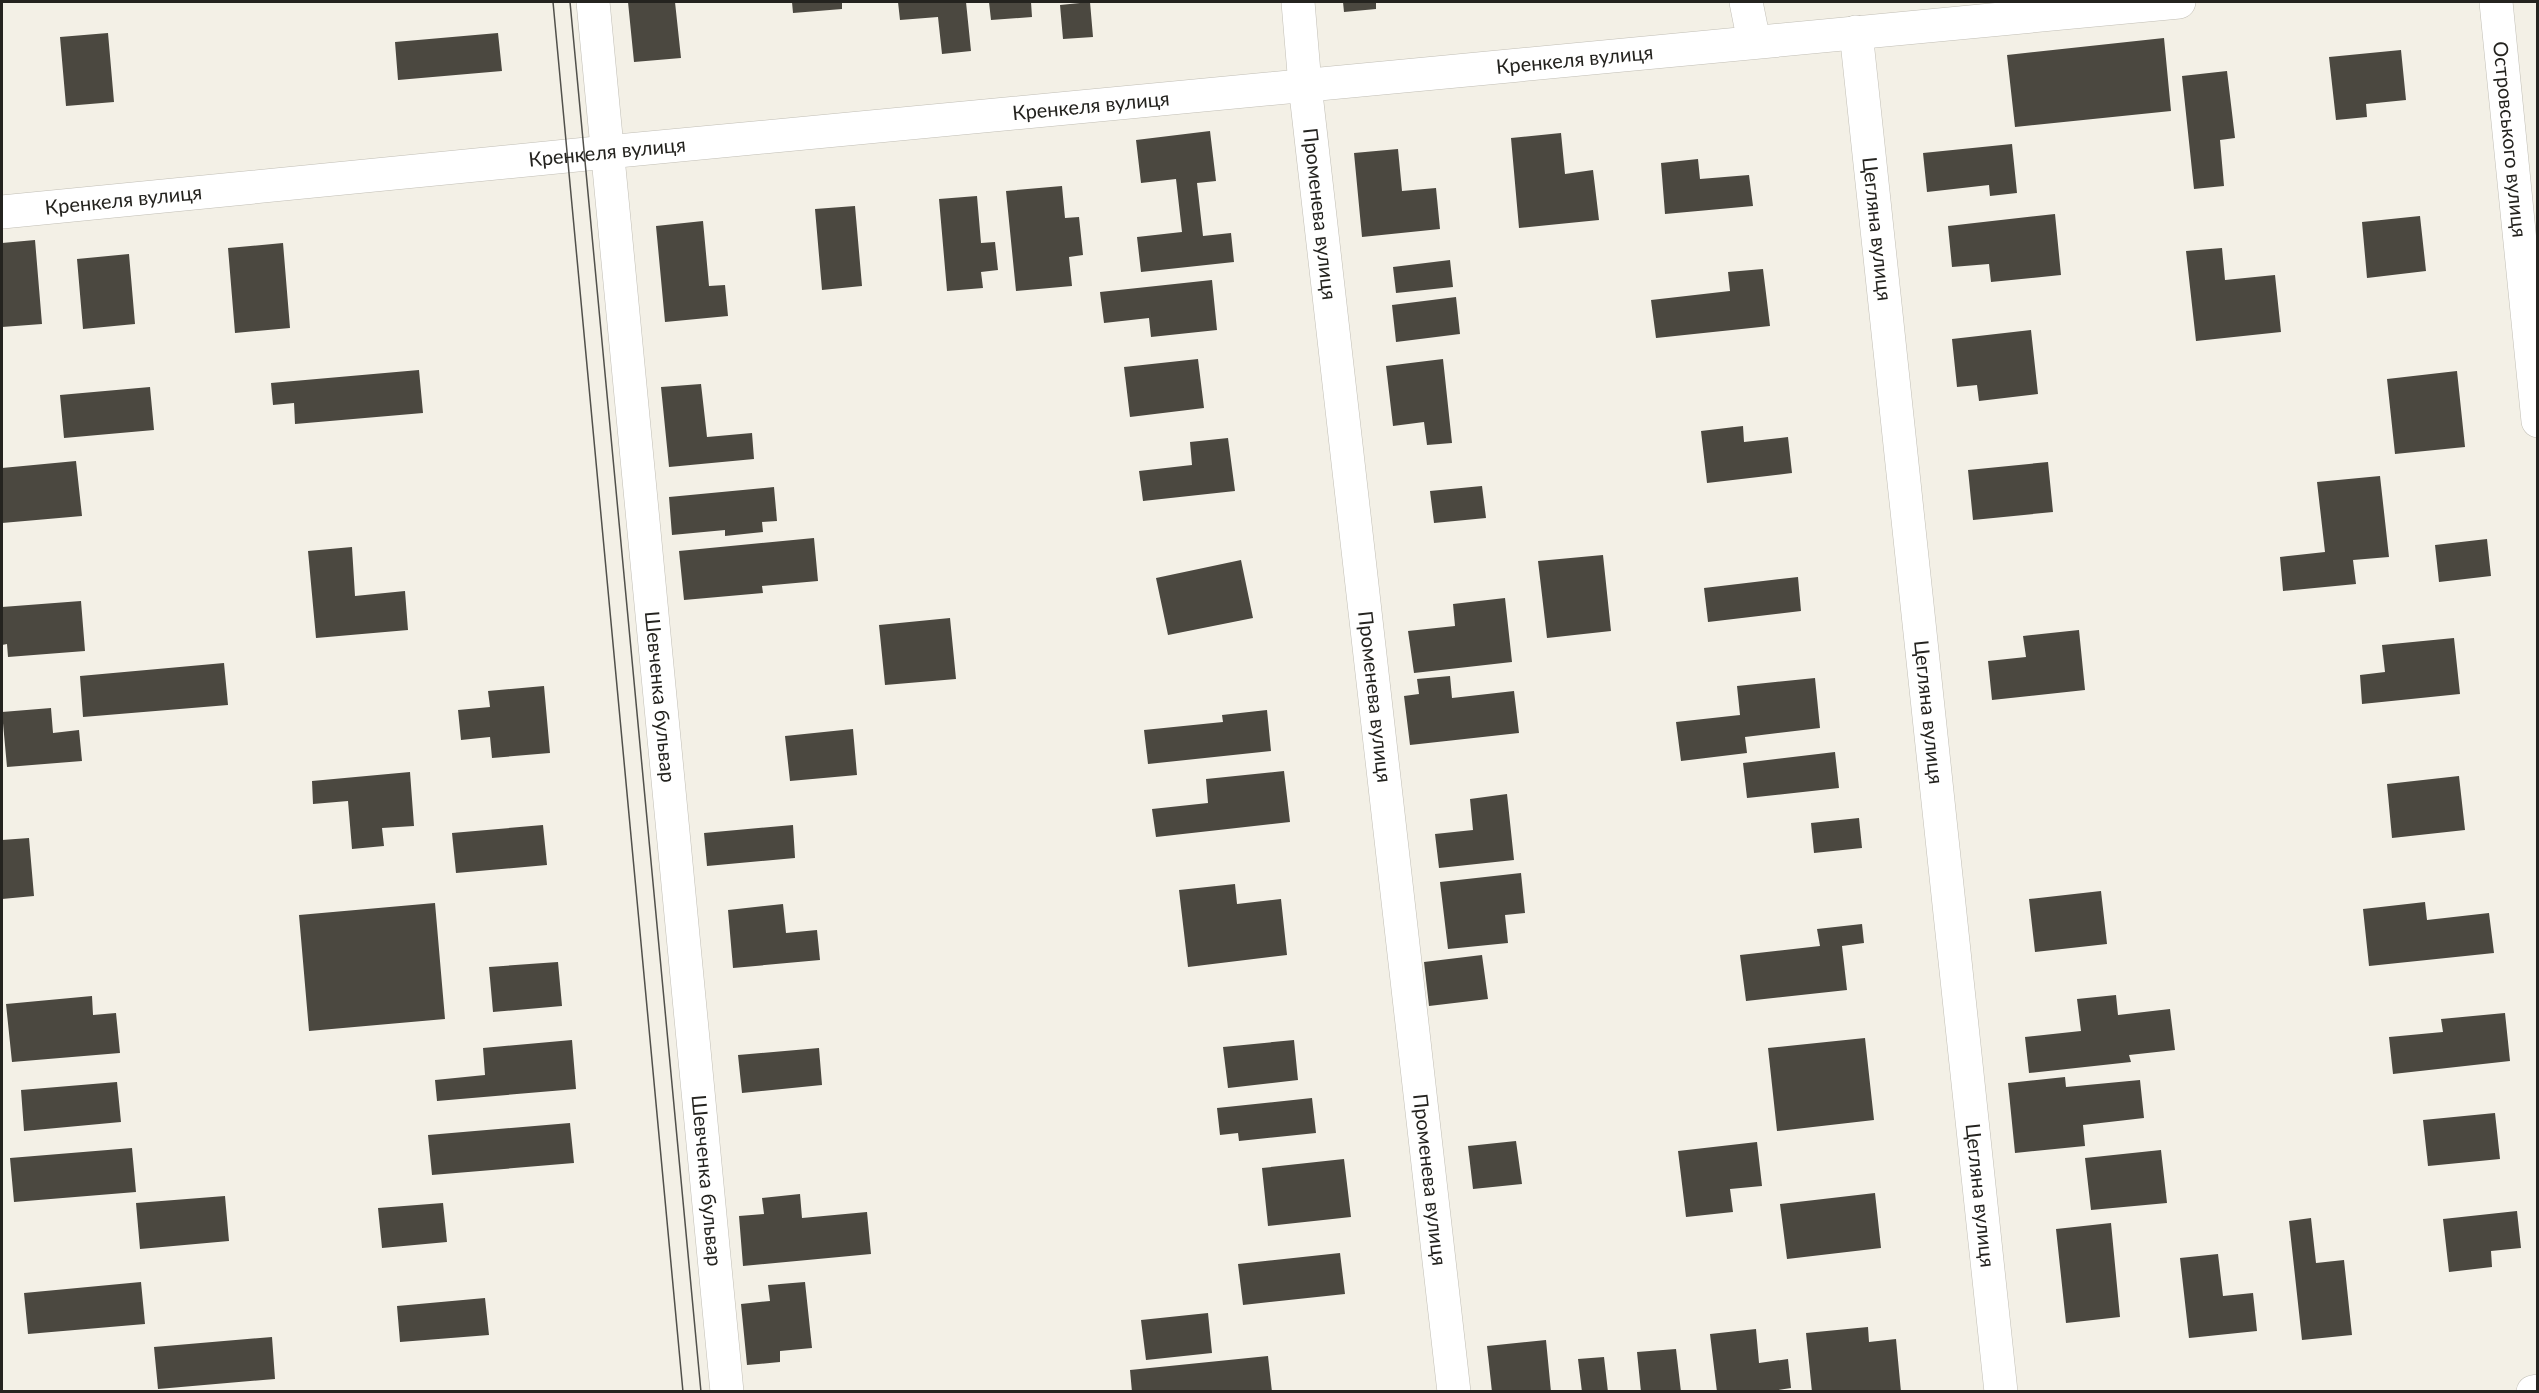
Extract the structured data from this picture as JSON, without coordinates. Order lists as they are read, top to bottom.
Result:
{
  "streets": {
    "street": [
      "Кренкеля вулиця",
      "Островського вулиця",
      "Променева вулиця",
      "Цегляна вулиця",
      "Шевченка бульвар"
    ]
  },
  "crossings": [
    ["Кренкеля вулиця", "Променева вулиця"],
    ["Кренкеля вулиця", "Цегляна вулиця"],
    ["Кренкеля вулиця", "Шевченка бульвар"]
  ]
}
